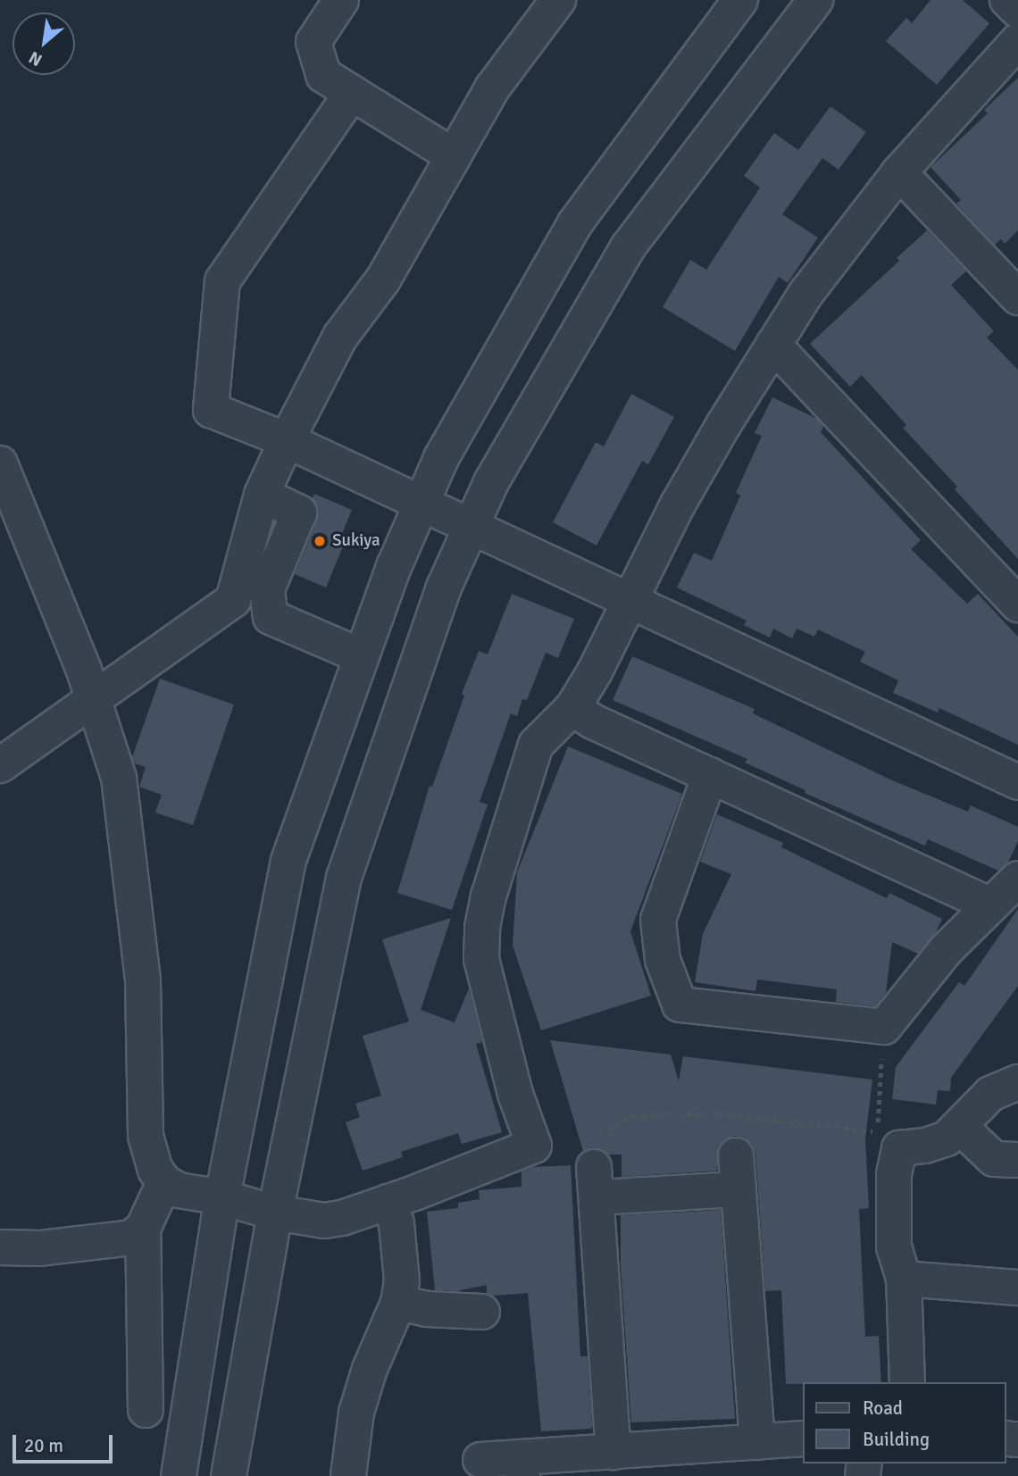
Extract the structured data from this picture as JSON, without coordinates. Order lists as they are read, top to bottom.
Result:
{
  "places": ["Sukiya"],
  "legend": ["Road", "Building"],
  "scale_bar": "20 m",
  "north": "bottom left"
}
